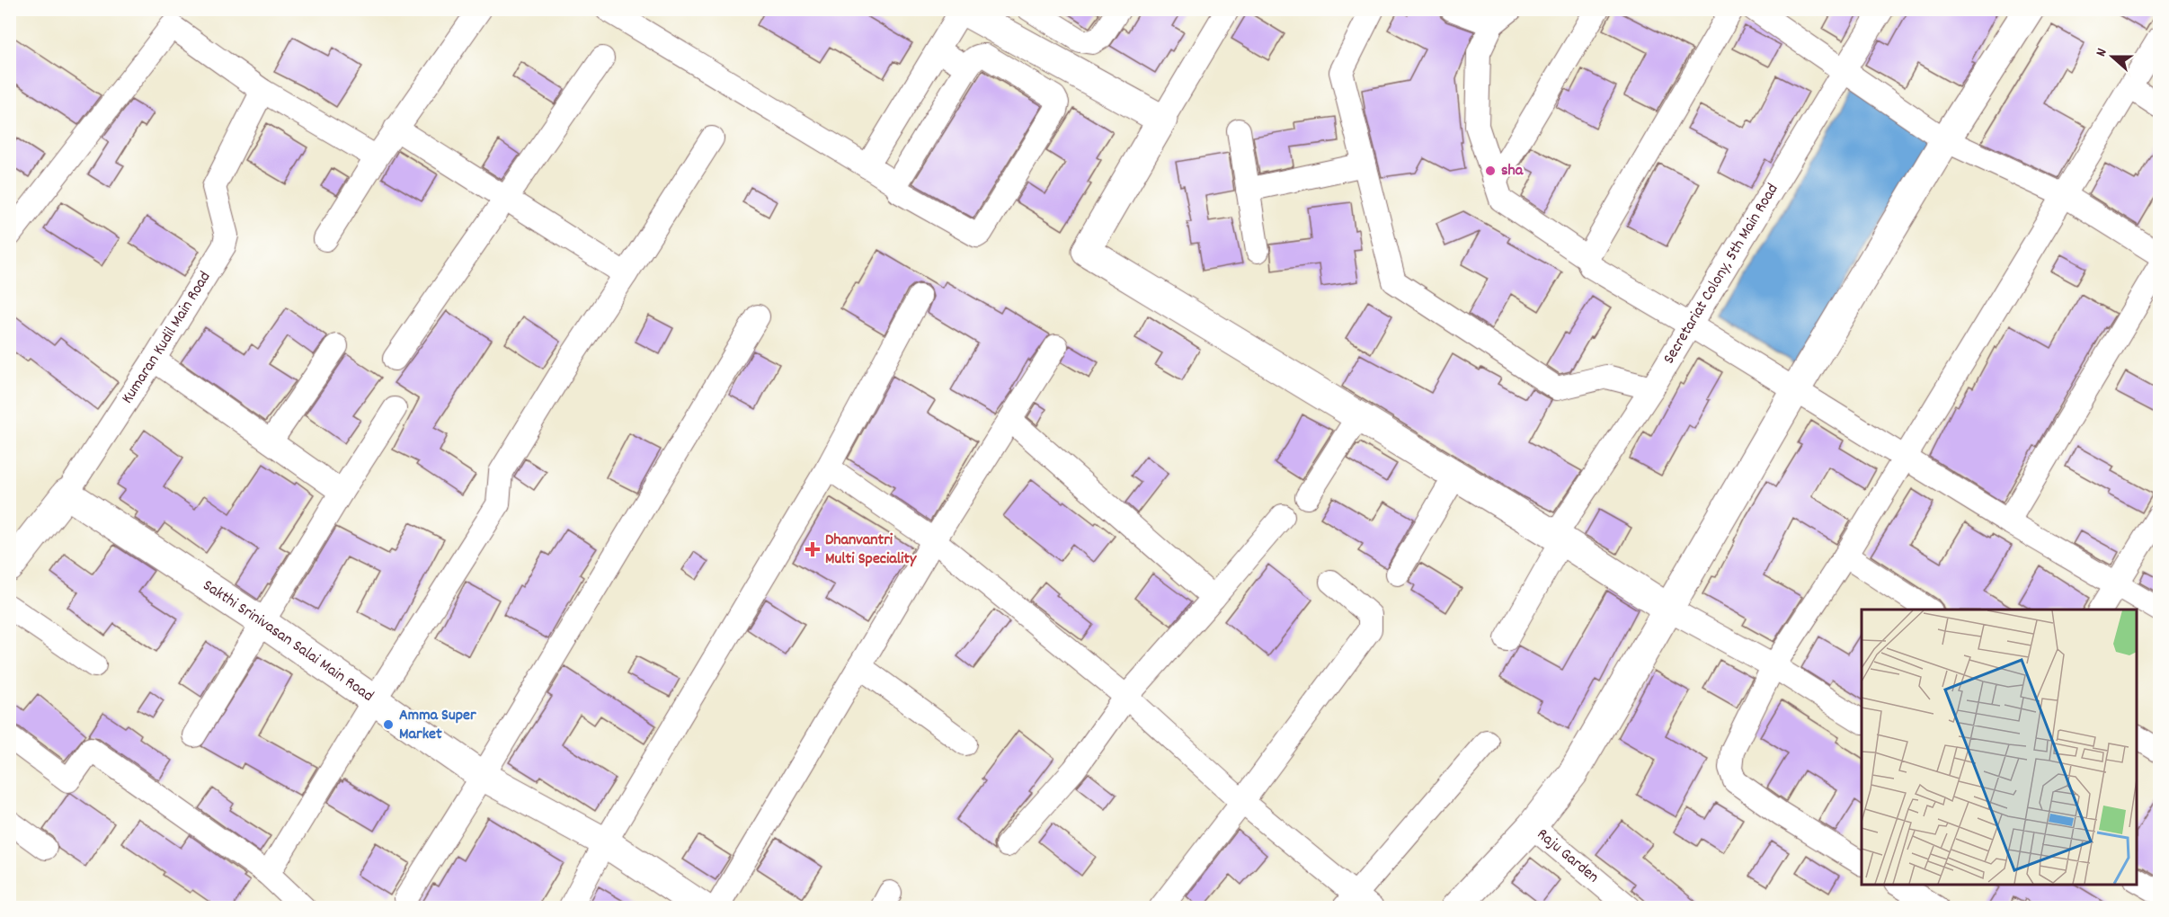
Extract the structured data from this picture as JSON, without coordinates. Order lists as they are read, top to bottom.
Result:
{
  "streets": {
    "street": [
      "Secretariat Colony, 5th Main Road",
      "Kumaran Kudil Main Road",
      "Sakthi Srinivasan Salai Main Road",
      "Raju Garden"
    ]
  },
  "crossings": [
    ["Kumaran Kudil Main Road", "Sakthi Srinivasan Salai Main Road"]
  ],
  "places": {
    "other": ["sha", "Amma Super Market"],
    "health": ["Dhanvantri Multi Speciality"]
  },
  "north": "left"
}
